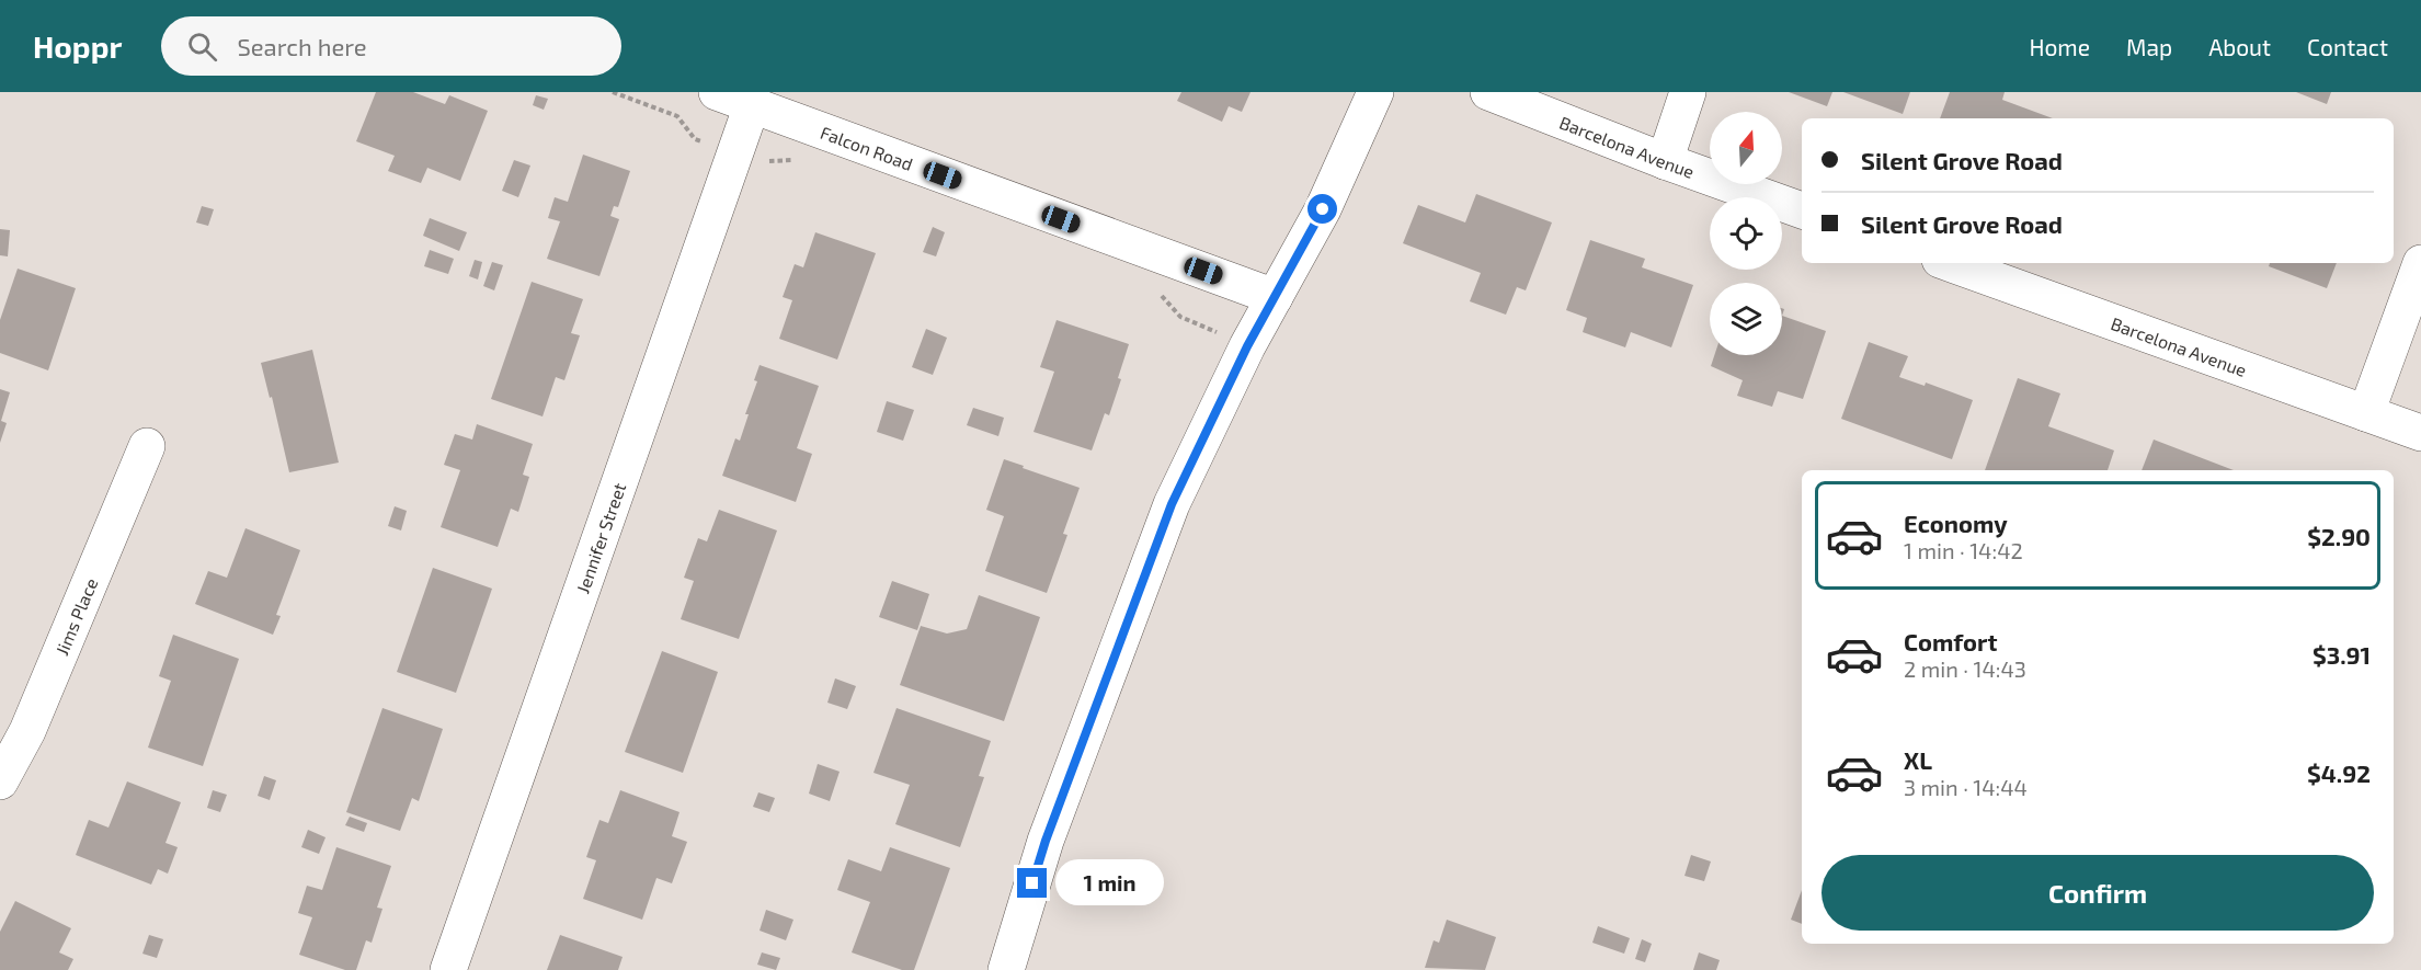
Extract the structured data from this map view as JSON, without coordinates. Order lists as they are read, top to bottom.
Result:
{
  "streets": {
    "street": [
      "Barcelona Avenue",
      "Falcon Road",
      "Jennifer Street",
      "Jims Place"
    ]
  },
  "crossings": [
    ["Falcon Road", "Jennifer Street"]
  ],
  "north": "top",
  "page": {
    "header": "Hoppr",
    "search": "Search here",
    "nav": [
      "Home",
      "Map",
      "About",
      "Contact"
    ],
    "banner": ["Silent Grove Road", "Silent Grove Road"],
    "list": [
      {
        "name": "Economy",
        "note": "1 min · 14:42",
        "value": "$2.90"
      },
      {
        "name": "Comfort",
        "note": "2 min · 14:43",
        "value": "$3.91"
      },
      {
        "name": "XL",
        "note": "3 min · 14:44",
        "value": "$4.92"
      }
    ],
    "buttons": "Confirm",
    "bubble": "1 min"
  }
}
